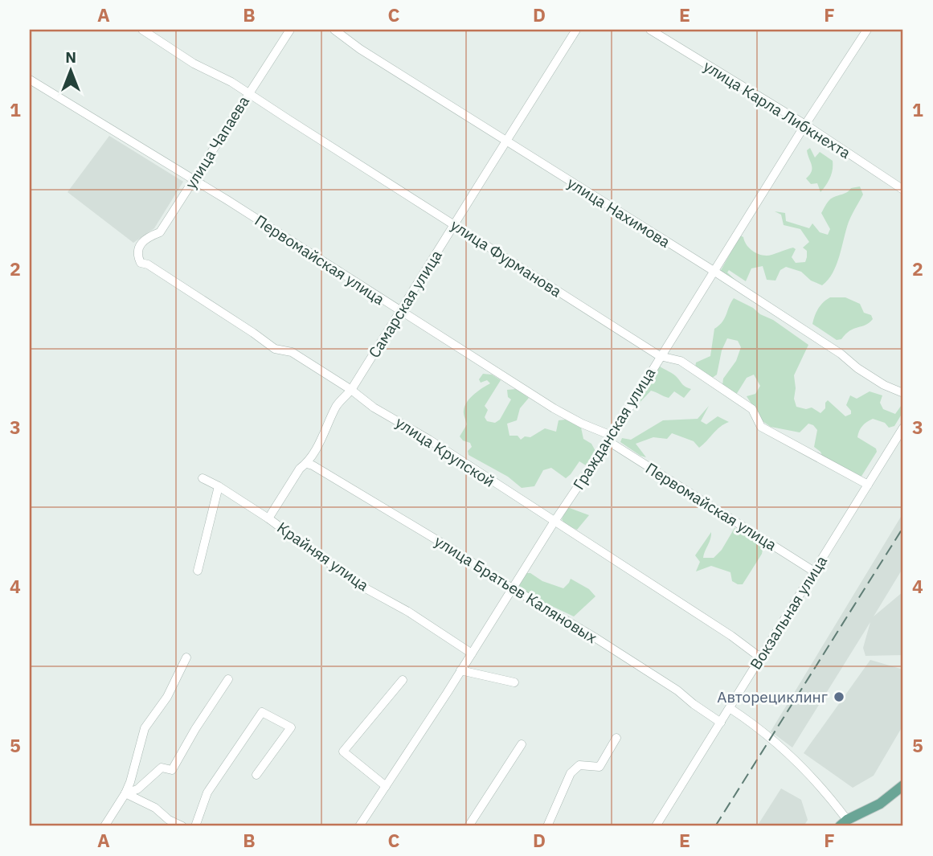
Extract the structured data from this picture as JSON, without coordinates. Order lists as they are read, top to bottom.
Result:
{
  "streets": {
    "street": [
      "улица Карла Либкнехта",
      "улица Чапаева",
      "улица Нахимова",
      "улица Фурманова",
      "Первомайская улица",
      "Самарская улица",
      "Гражданская улица",
      "улица Крупской",
      "Крайняя улица",
      "улица Братьев Каляновых",
      "Вокзальная улица"
    ]
  },
  "crossings": [
    ["улица Карла Либкнехта", "Гражданская улица"],
    ["улица Чапаева", "улица Фурманова"],
    ["улица Чапаева", "Первомайская улица"],
    ["улица Чапаева", "улица Крупской"],
    ["улица Нахимова", "Самарская улица"],
    ["улица Нахимова", "Гражданская улица"],
    ["улица Фурманова", "Самарская улица"],
    ["улица Фурманова", "Гражданская улица"],
    ["улица Фурманова", "Вокзальная улица"],
    ["Первомайская улица", "Самарская улица"],
    ["Первомайская улица", "Гражданская улица"],
    ["Первомайская улица", "Вокзальная улица"],
    ["Самарская улица", "улица Крупской"],
    ["Самарская улица", "Крайняя улица"],
    ["Самарская улица", "улица Братьев Каляновых"],
    ["Гражданская улица", "улица Крупской"],
    ["Гражданская улица", "Крайняя улица"],
    ["Гражданская улица", "улица Братьев Каляновых"],
    ["улица Крупской", "Вокзальная улица"],
    ["улица Братьев Каляновых", "Вокзальная улица"]
  ],
  "places": ["Авторециклинг"],
  "north": "top",
  "grid": {
    "columns": [
      "A",
      "B",
      "C",
      "D",
      "E",
      "F"
    ],
    "rows": [
      "1",
      "2",
      "3",
      "4",
      "5"
    ]
  }
}
